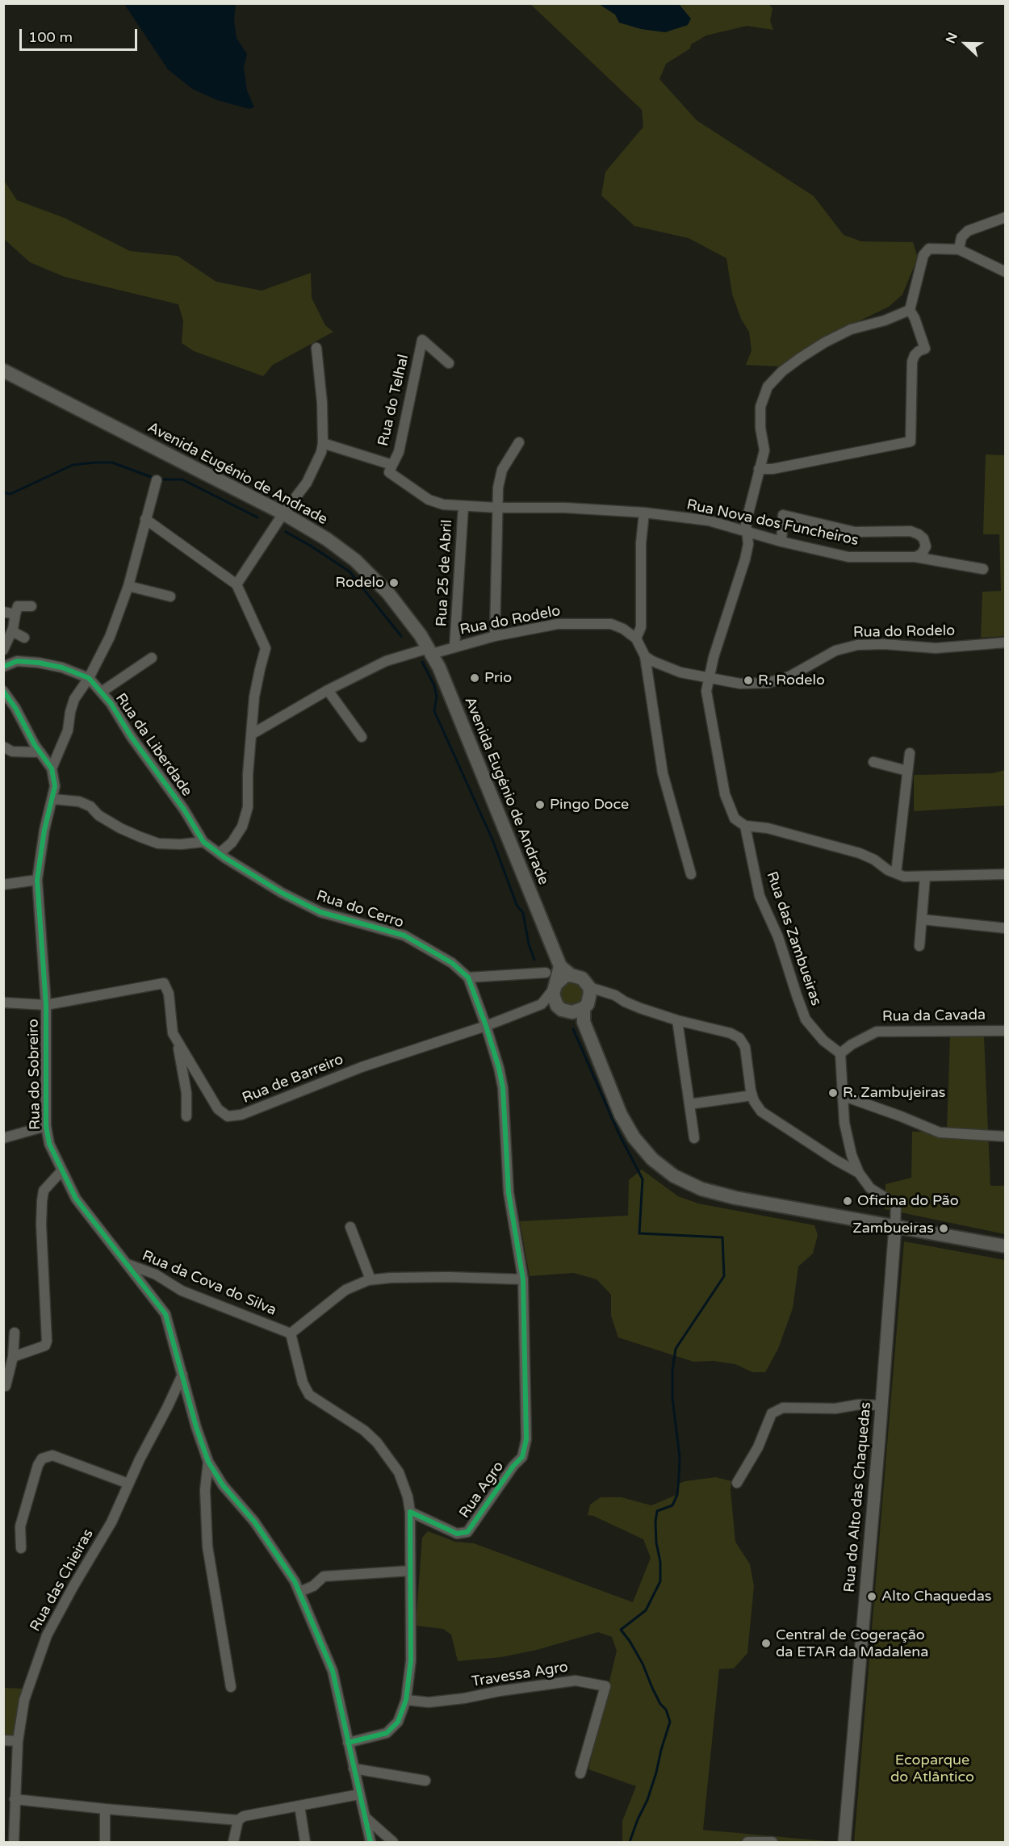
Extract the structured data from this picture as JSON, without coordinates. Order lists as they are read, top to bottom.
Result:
{
  "streets": {
    "main road": ["Avenida Eugénio de Andrade"],
    "street": [
      "Rua do Telhal",
      "Rua Nova dos Funcheiros",
      "Rua 25 de Abril",
      "Rua do Rodelo",
      "Rua da Liberdade",
      "Rua do Cerro",
      "Rua das Zambueiras",
      "Rua da Cavada",
      "Rua do Sobreiro",
      "Rua de Barreiro",
      "Rua da Cova do Silva",
      "Rua Agro",
      "Rua do Alto das Chaquedas",
      "Rua das Chieiras",
      "Travessa Agro"
    ]
  },
  "crossings": [
    ["Avenida Eugénio de Andrade", "Rua do Rodelo"],
    ["Rua Nova dos Funcheiros", "Rua 25 de Abril"],
    ["Rua Nova dos Funcheiros", "Rua das Zambueiras"],
    ["Rua 25 de Abril", "Rua do Rodelo"],
    ["Rua do Rodelo", "Rua das Zambueiras"],
    ["Rua da Liberdade", "Rua do Cerro"],
    ["Rua do Cerro", "Rua de Barreiro"],
    ["Rua do Cerro", "Rua Agro"],
    ["Rua das Zambueiras", "Rua da Cavada"],
    ["Rua do Sobreiro", "Rua de Barreiro"],
    ["Rua do Sobreiro", "Rua da Cova do Silva"],
    ["Rua do Sobreiro", "Rua das Chieiras"]
  ],
  "parks": ["Ecoparque do Atlântico"],
  "places": [
    "Rodelo",
    "Prio",
    "R. Rodelo",
    "Pingo Doce",
    "R. Zambujeiras",
    "Oficina do Pão",
    "Zambueiras",
    "Alto Chaquedas",
    "Central de Cogeração da ETAR da Madalena"
  ],
  "scale_bar": "100 m",
  "north": "left"
}
